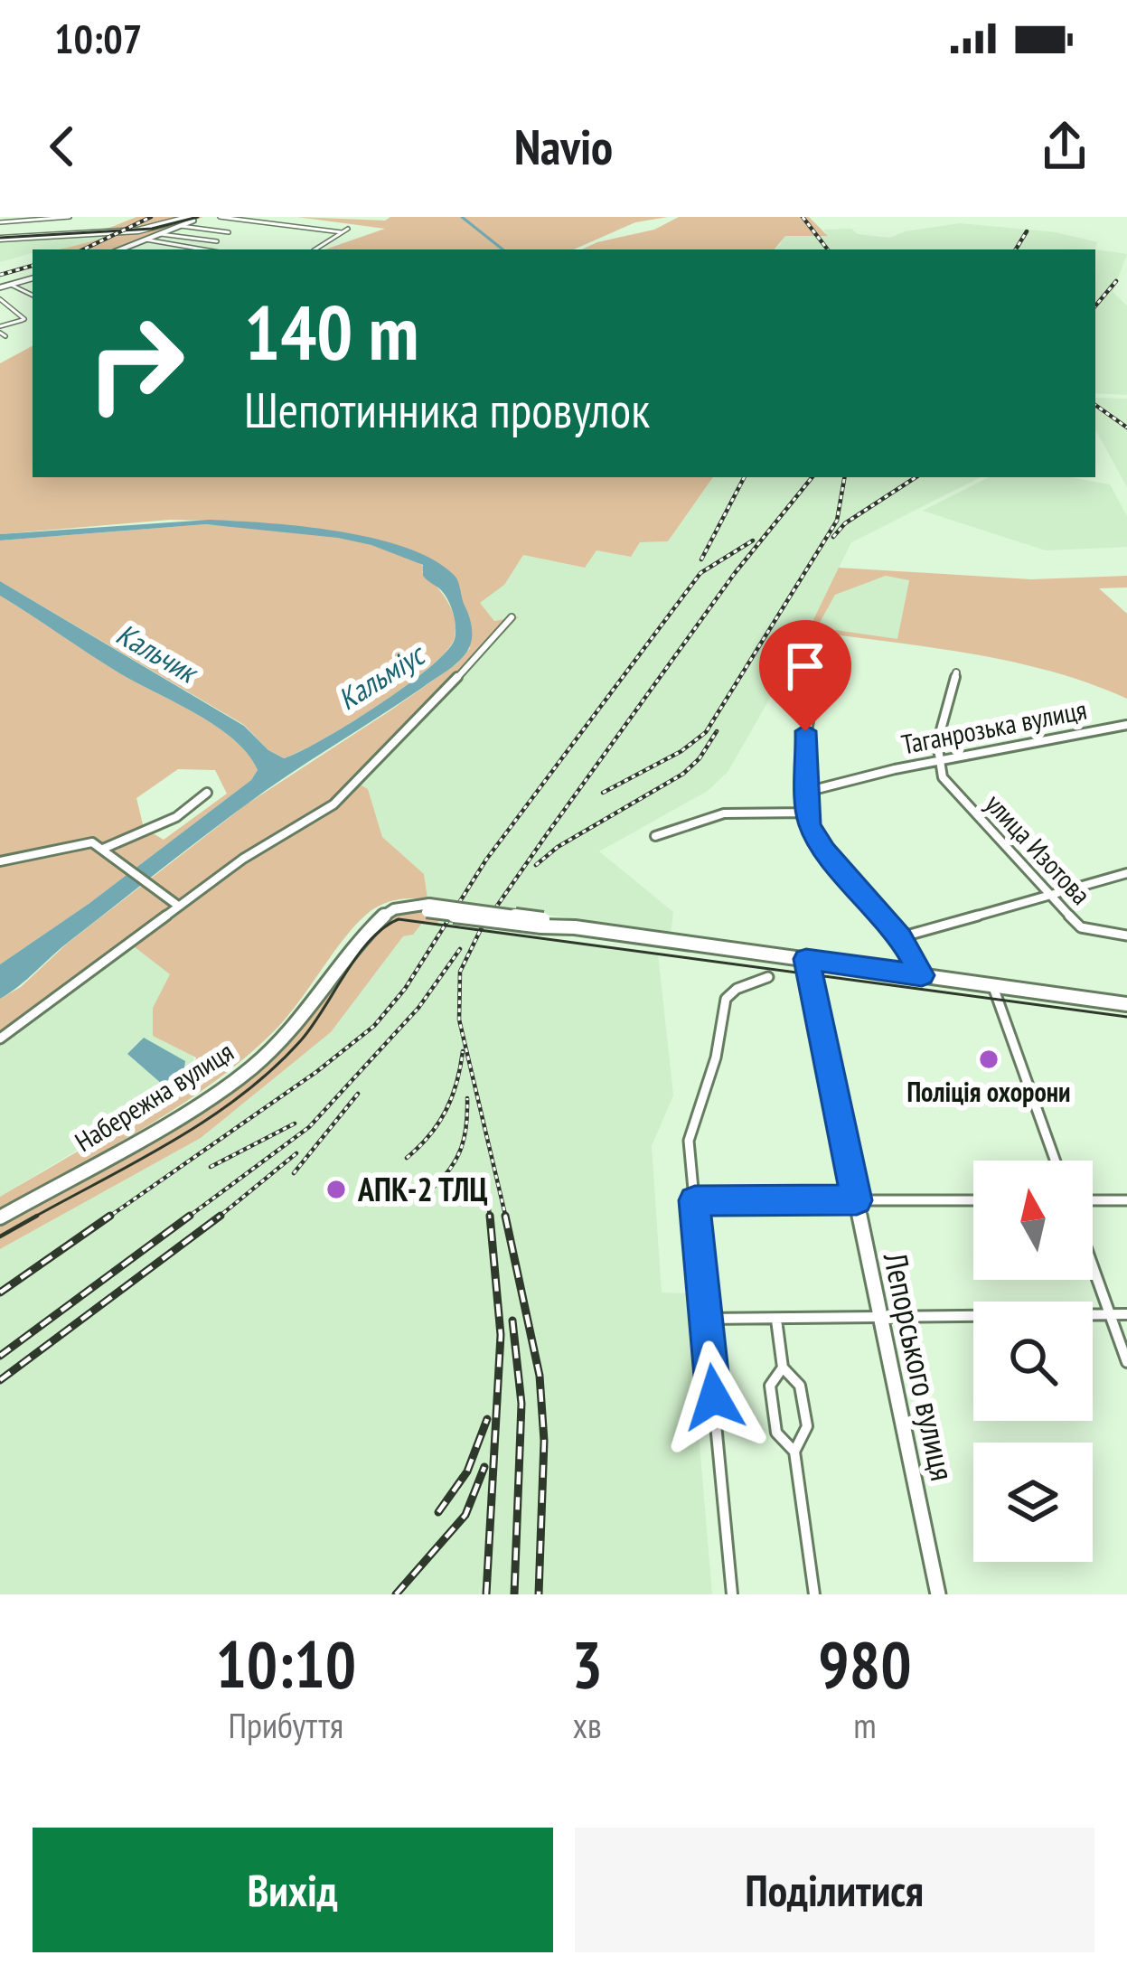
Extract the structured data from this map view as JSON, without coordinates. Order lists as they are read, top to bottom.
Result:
{
  "streets": {
    "main road": ["Набережна вулиця", "Лепорського вулиця"],
    "street": ["Таганрозька вулиця", "улица Изотова"]
  },
  "crossings": [
    ["Таганрозька вулиця", "улица Изотова"],
    ["Набережна вулиця", "Лепорського вулиця"]
  ],
  "water": ["Кальчик", "Кальміус"],
  "places": ["Поліція охорони", "АПК-2 ТЛЦ"],
  "north": "top",
  "page": {
    "status": "10:07",
    "header": "Navio",
    "turn": ["140 m", "Шепотинника провулок"],
    "eta": [
      "10:10",
      "Прибуття",
      "3",
      "хв",
      "980",
      "m"
    ],
    "buttons": ["Вихід", "Поділитися"]
  }
}
